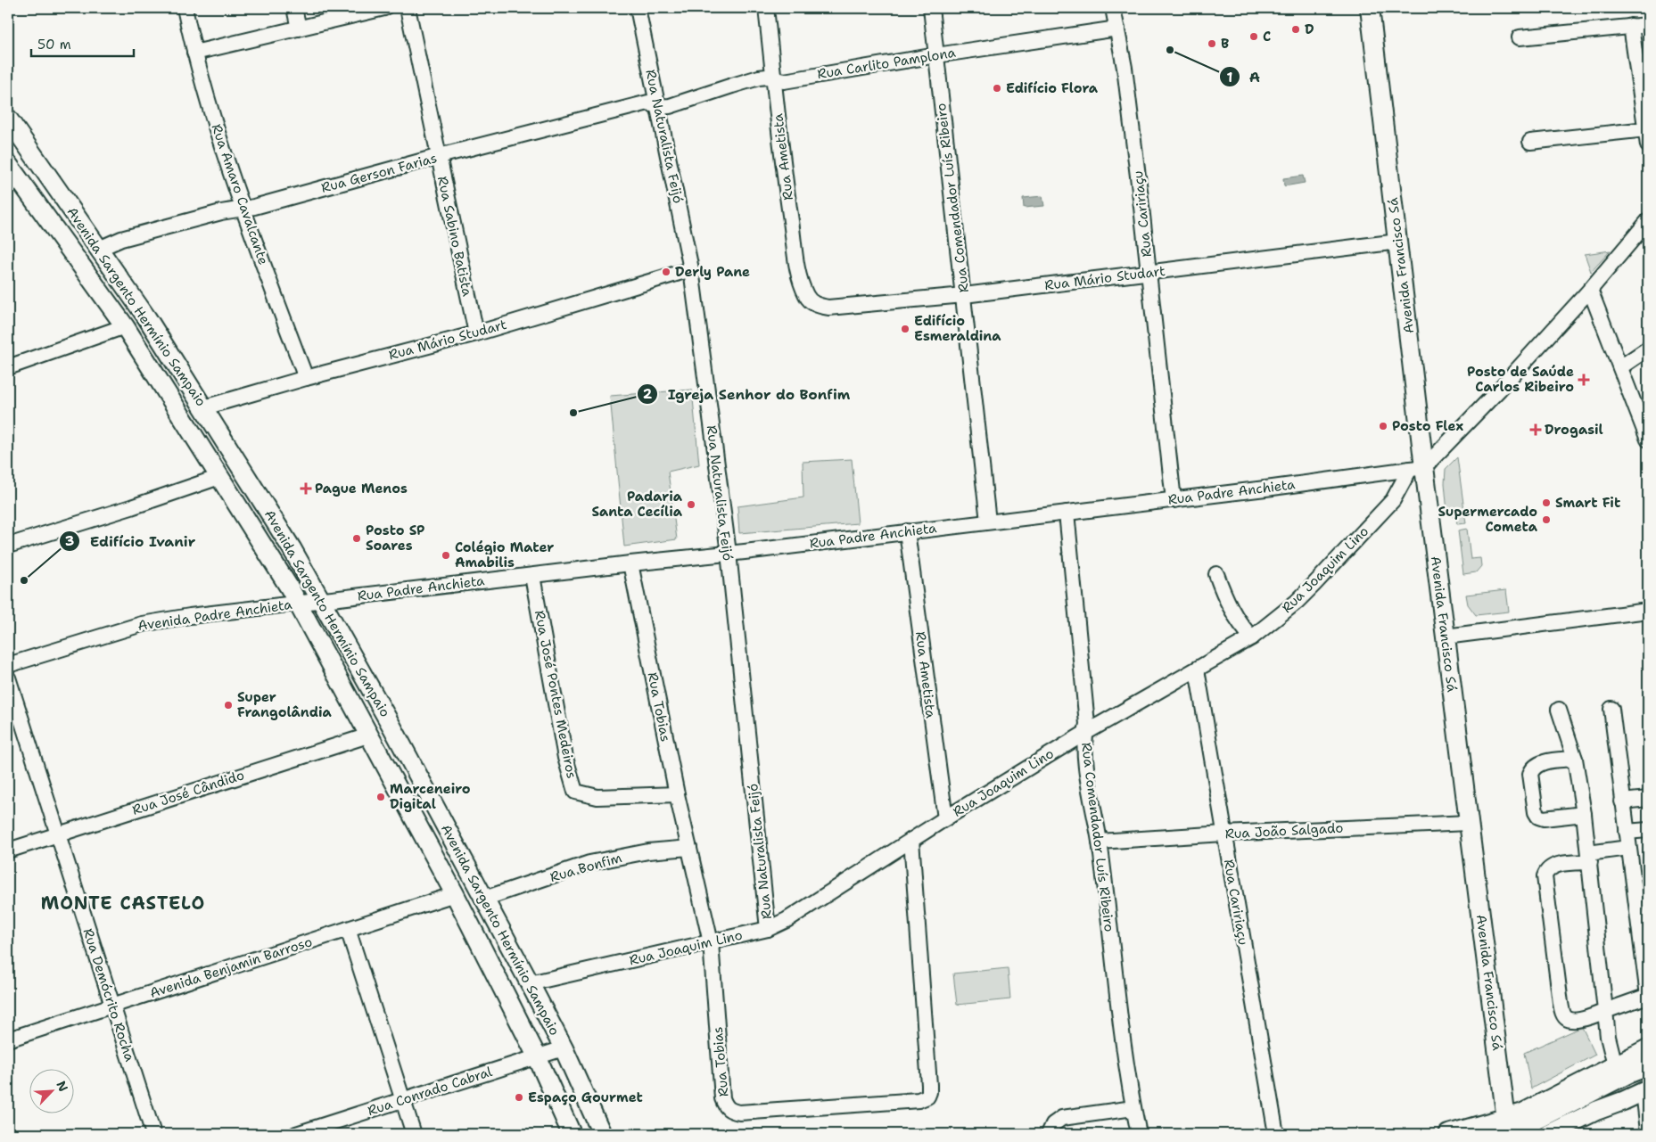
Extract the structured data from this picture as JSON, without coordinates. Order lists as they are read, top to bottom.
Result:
{
  "streets": {
    "main road": ["Avenida Francisco Sá", "Avenida Sargento Hermínio Sampaio"],
    "street": [
      "Rua Carlito Pamplona",
      "Rua Naturalista Feijó",
      "Rua Ametista",
      "Rua Gerson Farias",
      "Rua Amaro Cavalcante",
      "Rua Comendador Luís Ribeiro",
      "Rua Caririaçu",
      "Rua Sabino Batista",
      "Rua Mário Studart",
      "Rua Padre Anchieta",
      "Rua Joaquim Lino",
      "Avenida Padre Anchieta",
      "Rua José Pontes Medeiros",
      "Rua Tobias",
      "Rua José Cândido",
      "Rua João Salgado",
      "Rua Bonfim",
      "Avenida Benjamin Barroso",
      "Rua Demócrito Rocha",
      "Rua Conrado Cabral"
    ]
  },
  "crossings": [
    ["Rua Carlito Pamplona", "Rua Naturalista Feijó"],
    ["Rua Carlito Pamplona", "Rua Ametista"],
    ["Rua Carlito Pamplona", "Rua Gerson Farias"],
    ["Rua Carlito Pamplona", "Rua Comendador Luís Ribeiro"],
    ["Rua Carlito Pamplona", "Rua Caririaçu"],
    ["Rua Naturalista Feijó", "Rua Gerson Farias"],
    ["Rua Naturalista Feijó", "Rua Mário Studart"],
    ["Rua Naturalista Feijó", "Rua Padre Anchieta"],
    ["Rua Naturalista Feijó", "Rua Joaquim Lino"],
    ["Rua Ametista", "Rua Mário Studart"],
    ["Rua Ametista", "Rua Padre Anchieta"],
    ["Rua Ametista", "Rua Joaquim Lino"],
    ["Rua Gerson Farias", "Rua Amaro Cavalcante"],
    ["Rua Gerson Farias", "Rua Sabino Batista"],
    ["Rua Gerson Farias", "Avenida Sargento Hermínio Sampaio"],
    ["Rua Amaro Cavalcante", "Rua Mário Studart"],
    ["Rua Comendador Luís Ribeiro", "Rua Mário Studart"],
    ["Rua Comendador Luís Ribeiro", "Rua Padre Anchieta"],
    ["Rua Comendador Luís Ribeiro", "Rua Joaquim Lino"],
    ["Rua Comendador Luís Ribeiro", "Rua João Salgado"],
    ["Rua Caririaçu", "Rua Mário Studart"],
    ["Rua Caririaçu", "Rua Padre Anchieta"],
    ["Rua Caririaçu", "Rua Joaquim Lino"],
    ["Rua Caririaçu", "Rua João Salgado"],
    ["Rua Sabino Batista", "Rua Mário Studart"],
    ["Avenida Francisco Sá", "Rua Mário Studart"],
    ["Avenida Francisco Sá", "Rua Padre Anchieta"],
    ["Avenida Francisco Sá", "Rua Joaquim Lino"],
    ["Avenida Francisco Sá", "Rua João Salgado"],
    ["Rua Mário Studart", "Avenida Sargento Hermínio Sampaio"],
    ["Avenida Sargento Hermínio Sampaio", "Rua Padre Anchieta"],
    ["Avenida Sargento Hermínio Sampaio", "Rua Joaquim Lino"],
    ["Avenida Sargento Hermínio Sampaio", "Avenida Padre Anchieta"],
    ["Avenida Sargento Hermínio Sampaio", "Rua José Cândido"],
    ["Avenida Sargento Hermínio Sampaio", "Rua Bonfim"],
    ["Avenida Sargento Hermínio Sampaio", "Avenida Benjamin Barroso"],
    ["Avenida Sargento Hermínio Sampaio", "Rua Conrado Cabral"],
    ["Rua Padre Anchieta", "Rua Joaquim Lino"],
    ["Rua Padre Anchieta", "Avenida Padre Anchieta"],
    ["Rua Padre Anchieta", "Rua José Pontes Medeiros"],
    ["Rua Padre Anchieta", "Rua Tobias"],
    ["Rua Joaquim Lino", "Rua Tobias"],
    ["Rua José Pontes Medeiros", "Rua Tobias"],
    ["Rua Tobias", "Rua Bonfim"],
    ["Rua José Cândido", "Rua Demócrito Rocha"],
    ["Avenida Benjamin Barroso", "Rua Demócrito Rocha"]
  ],
  "districts": ["MONTE CASTELO"],
  "places": {
    "other": [
      "D",
      "C",
      "B",
      "A",
      "Edifício Flora",
      "Derly Pane",
      "Edifício Esmeraldina",
      "Igreja Senhor do Bonfim",
      "Posto Flex",
      "Smart Fit",
      "Padaria Santa Cecília",
      "Supermercado Cometa",
      "Posto SP Soares",
      "Colégio Mater Amabilis",
      "Edifício Ivanir",
      "Super Frangolândia",
      "Marceneiro Digital",
      "Espaço Gourmet"
    ],
    "health": ["Posto de Saúde Carlos Ribeiro", "Drogasil", "Pague Menos"]
  },
  "scale_bar": "50 m",
  "north": "top right"
}
